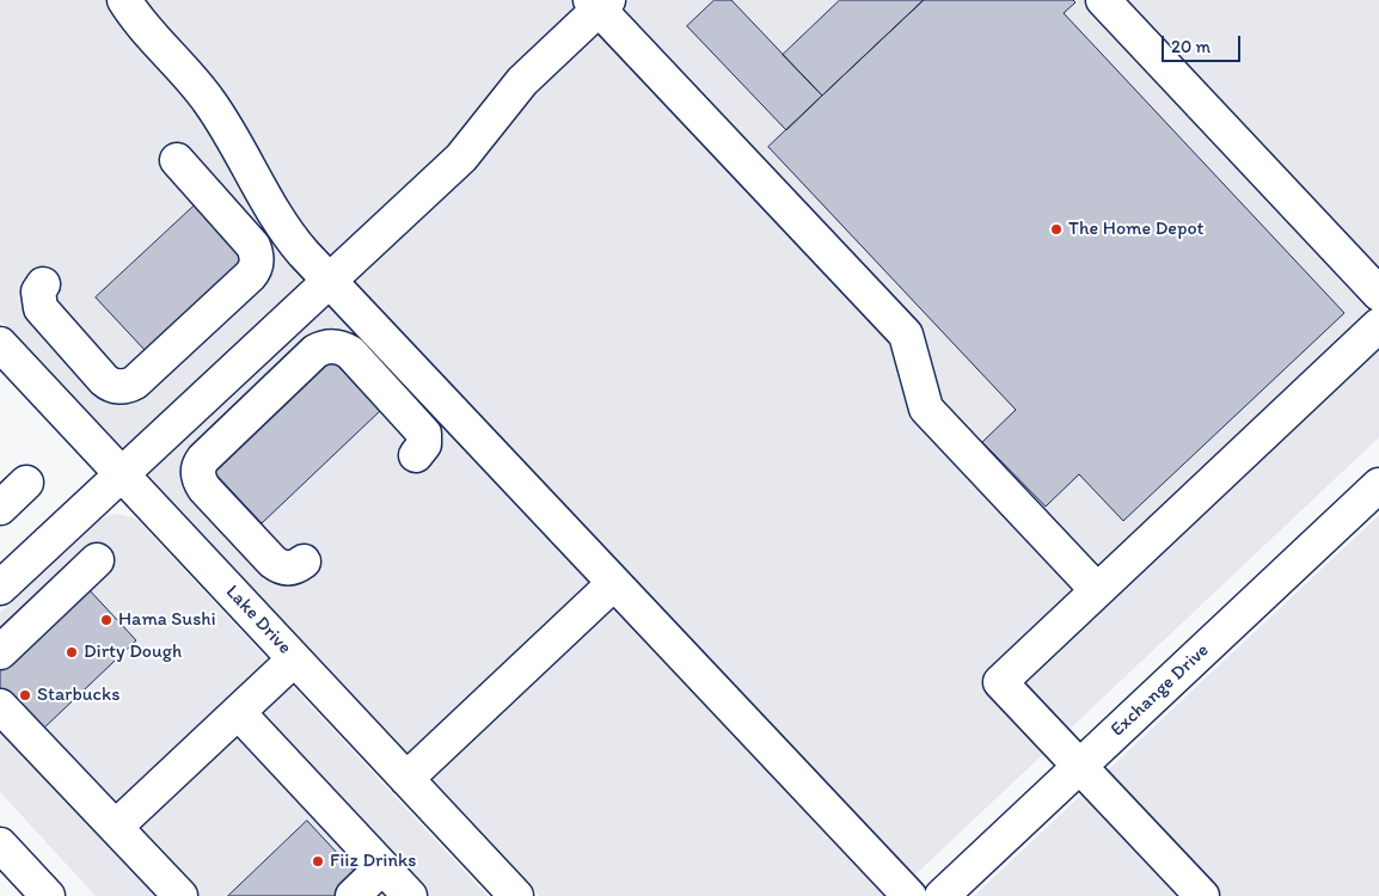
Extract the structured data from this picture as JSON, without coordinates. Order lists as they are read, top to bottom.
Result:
{
  "streets": {
    "street": ["Lake Drive", "Exchange Drive"]
  },
  "places": [
    "The Home Depot",
    "Hama Sushi",
    "Dirty Dough",
    "Starbucks",
    "Fiiz Drinks"
  ],
  "scale_bar": "20 m"
}
